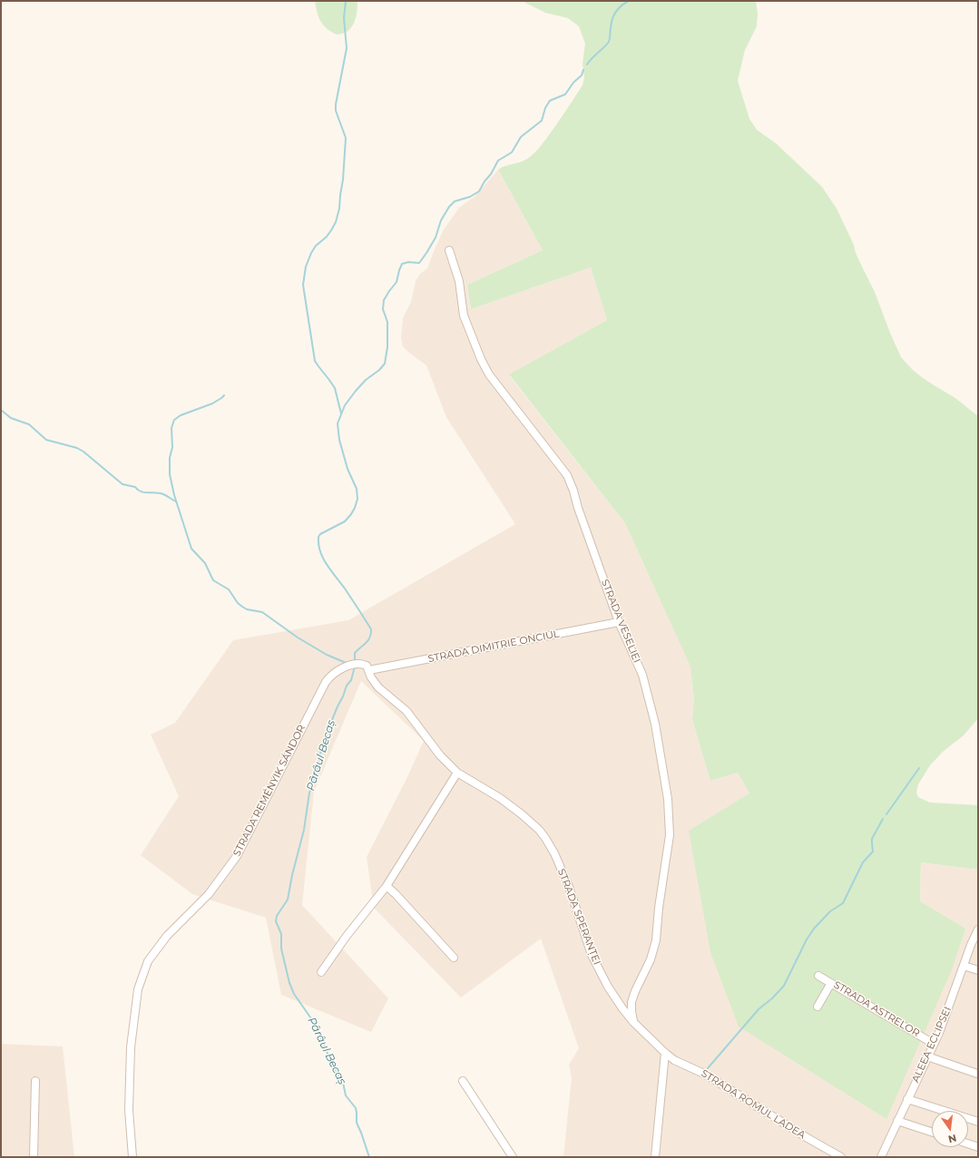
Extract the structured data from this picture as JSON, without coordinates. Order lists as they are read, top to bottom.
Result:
{
  "streets": {
    "street": [
      "STRADA VESELIEI",
      "STRADA DIMITRIE ONCIUL",
      "STRADA REMÉNYIK SÁNDOR",
      "STRADA SPERANȚEI",
      "STRADA ASTRELOR",
      "ALEEA ECLIPSEI",
      "STRADA ROMUL LADEA"
    ]
  },
  "crossings": [
    ["STRADA VESELIEI", "STRADA DIMITRIE ONCIUL"],
    ["STRADA VESELIEI", "STRADA SPERANȚEI"],
    ["STRADA VESELIEI", "STRADA ROMUL LADEA"],
    ["STRADA DIMITRIE ONCIUL", "STRADA REMÉNYIK SÁNDOR"],
    ["STRADA DIMITRIE ONCIUL", "STRADA SPERANȚEI"],
    ["STRADA REMÉNYIK SÁNDOR", "STRADA SPERANȚEI"],
    ["STRADA SPERANȚEI", "STRADA ROMUL LADEA"],
    ["STRADA ASTRELOR", "ALEEA ECLIPSEI"]
  ],
  "water": ["Pârâul Becaș"],
  "north": "bottom"
}
